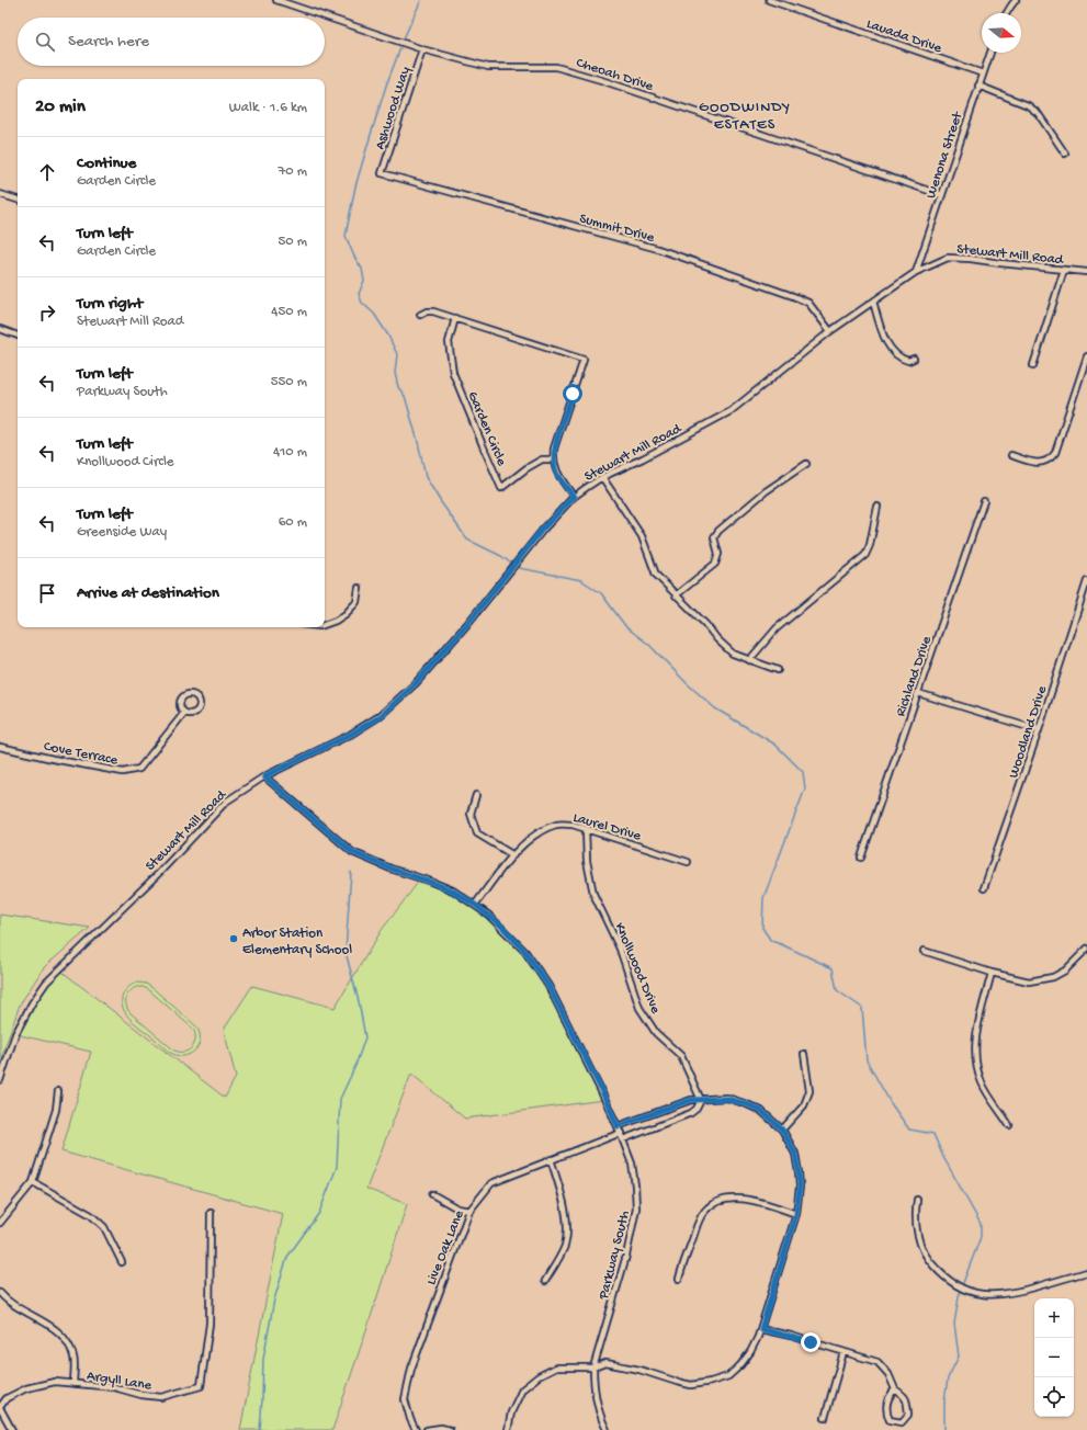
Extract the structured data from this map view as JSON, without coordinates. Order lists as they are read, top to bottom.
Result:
{
  "streets": {
    "street": [
      "Lauada Drive",
      "Cheoah Drive",
      "Ashwood Way",
      "Wenona Street",
      "Summit Drive",
      "Stewart Mill Road",
      "Garden Circle",
      "Richland Drive",
      "Woodland Drive",
      "Cove Terrace",
      "Laurel Drive",
      "Knollwood Drive",
      "Live Oak Lane",
      "Parkway South",
      "Argyll Lane"
    ]
  },
  "crossings": [
    ["Lauada Drive", "Wenona Street"],
    ["Cheoah Drive", "Ashwood Way"],
    ["Cheoah Drive", "Wenona Street"],
    ["Ashwood Way", "Summit Drive"],
    ["Wenona Street", "Stewart Mill Road"],
    ["Summit Drive", "Stewart Mill Road"],
    ["Stewart Mill Road", "Parkway South"],
    ["Laurel Drive", "Knollwood Drive"],
    ["Laurel Drive", "Parkway South"],
    ["Live Oak Lane", "Parkway South"]
  ],
  "districts": ["GOODWINDY ESTATES"],
  "places": ["Arbor Station Elementary School"],
  "north": "right",
  "page": {
    "search": "Search here",
    "heading": ["20 min", "Walk · 1.6 km"],
    "list": [
      ["Continue", "Garden Circle", "70 m"],
      ["Turn left", "Garden Circle", "50 m"],
      ["Turn right", "Stewart Mill Road", "450 m"],
      ["Turn left", "Parkway South", "550 m"],
      ["Turn left", "Knollwood Circle", "410 m"],
      ["Turn left", "Greenside Way", "60 m"],
      "Arrive at destination"
    ],
    "map_buttons": ["+", "−"]
  }
}
